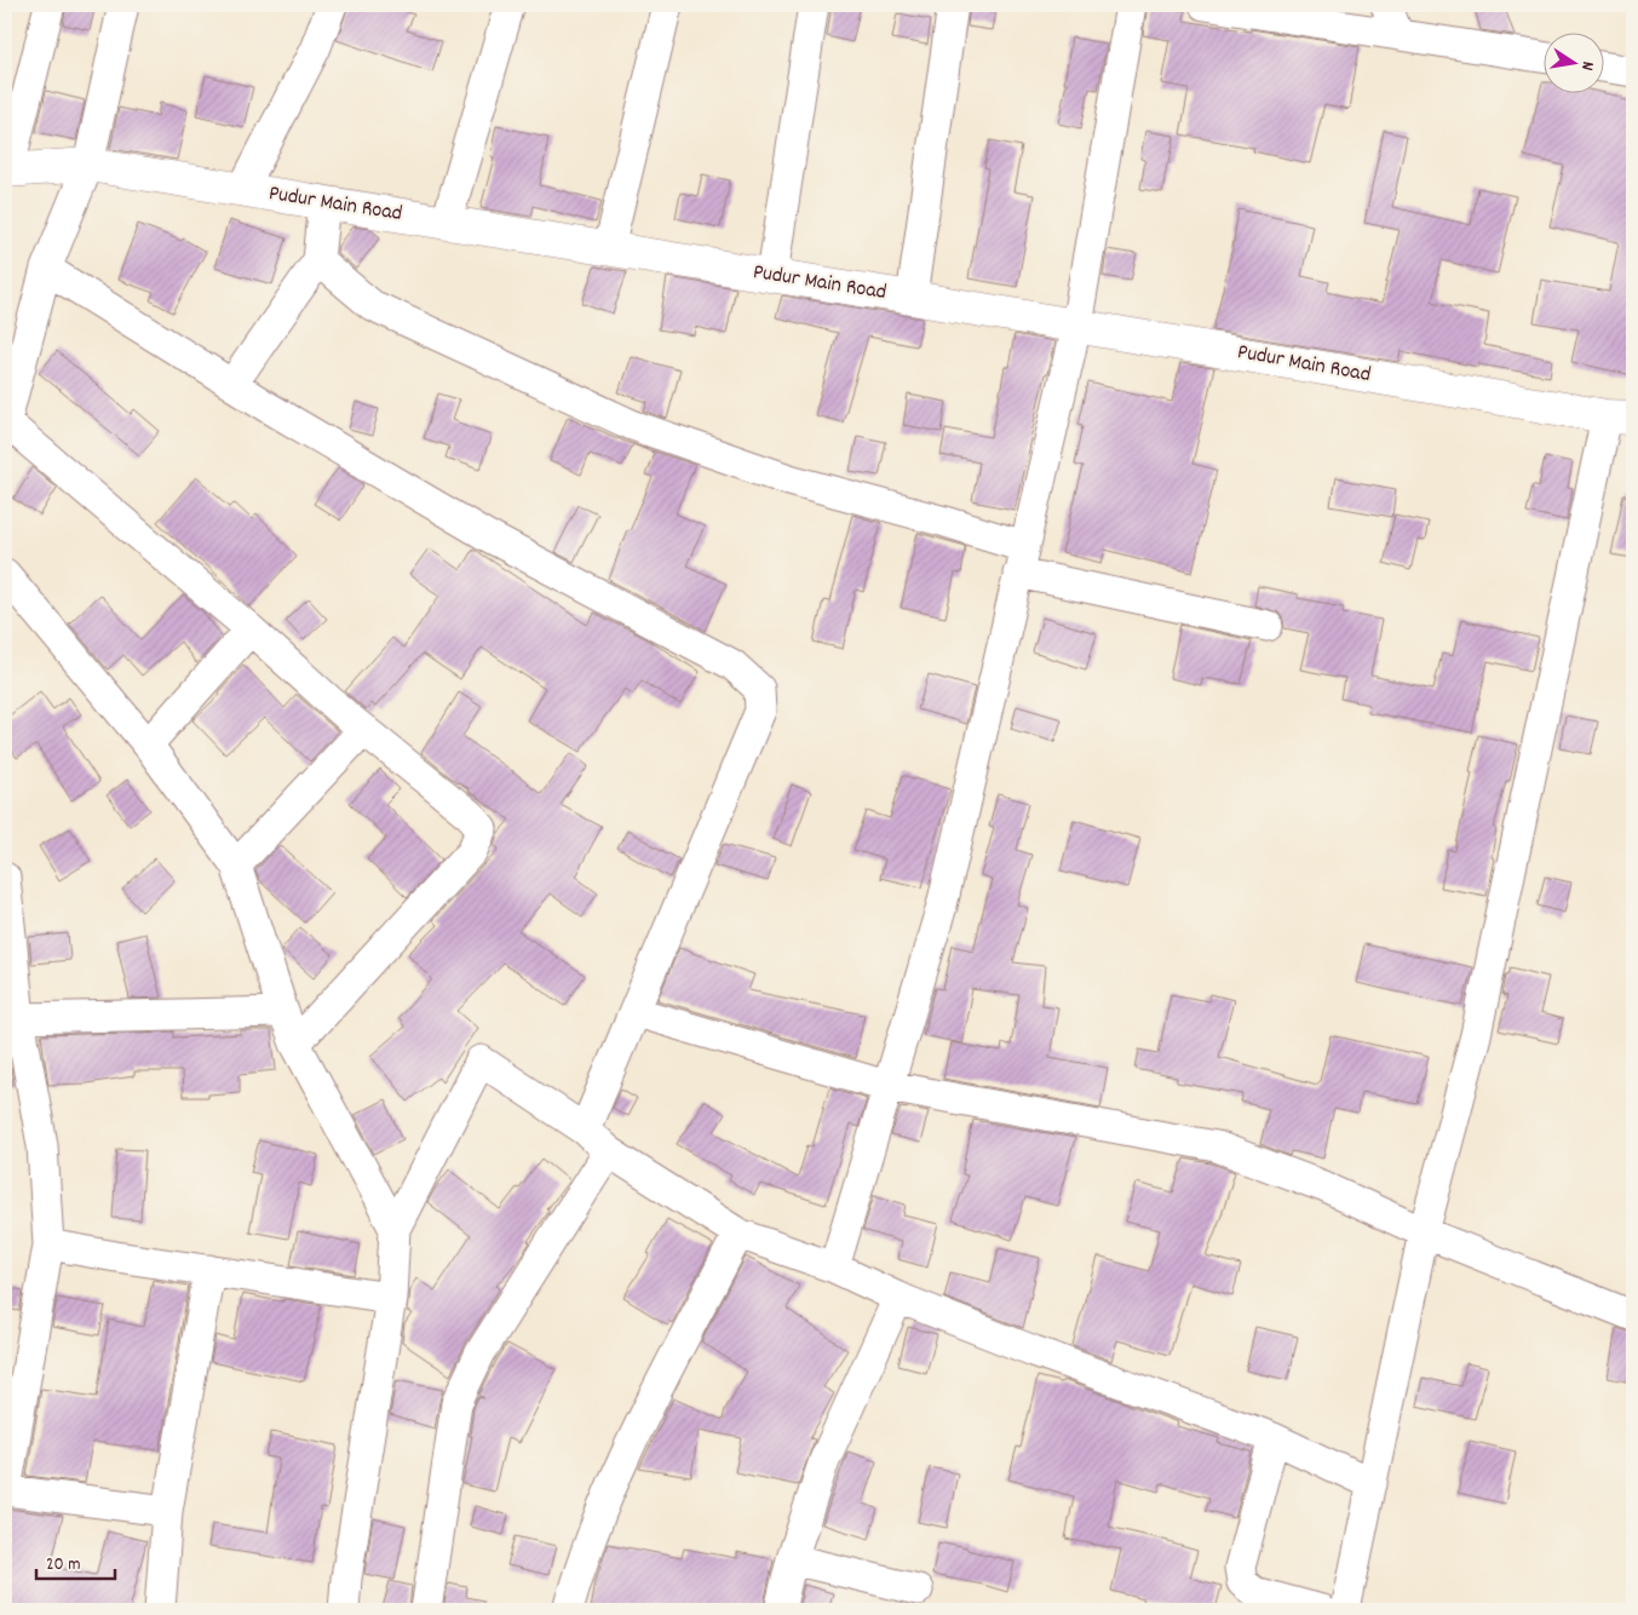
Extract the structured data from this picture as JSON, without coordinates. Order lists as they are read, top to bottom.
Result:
{
  "streets": {
    "street": ["Pudur Main Road"]
  },
  "scale_bar": "20 m",
  "north": "right"
}
